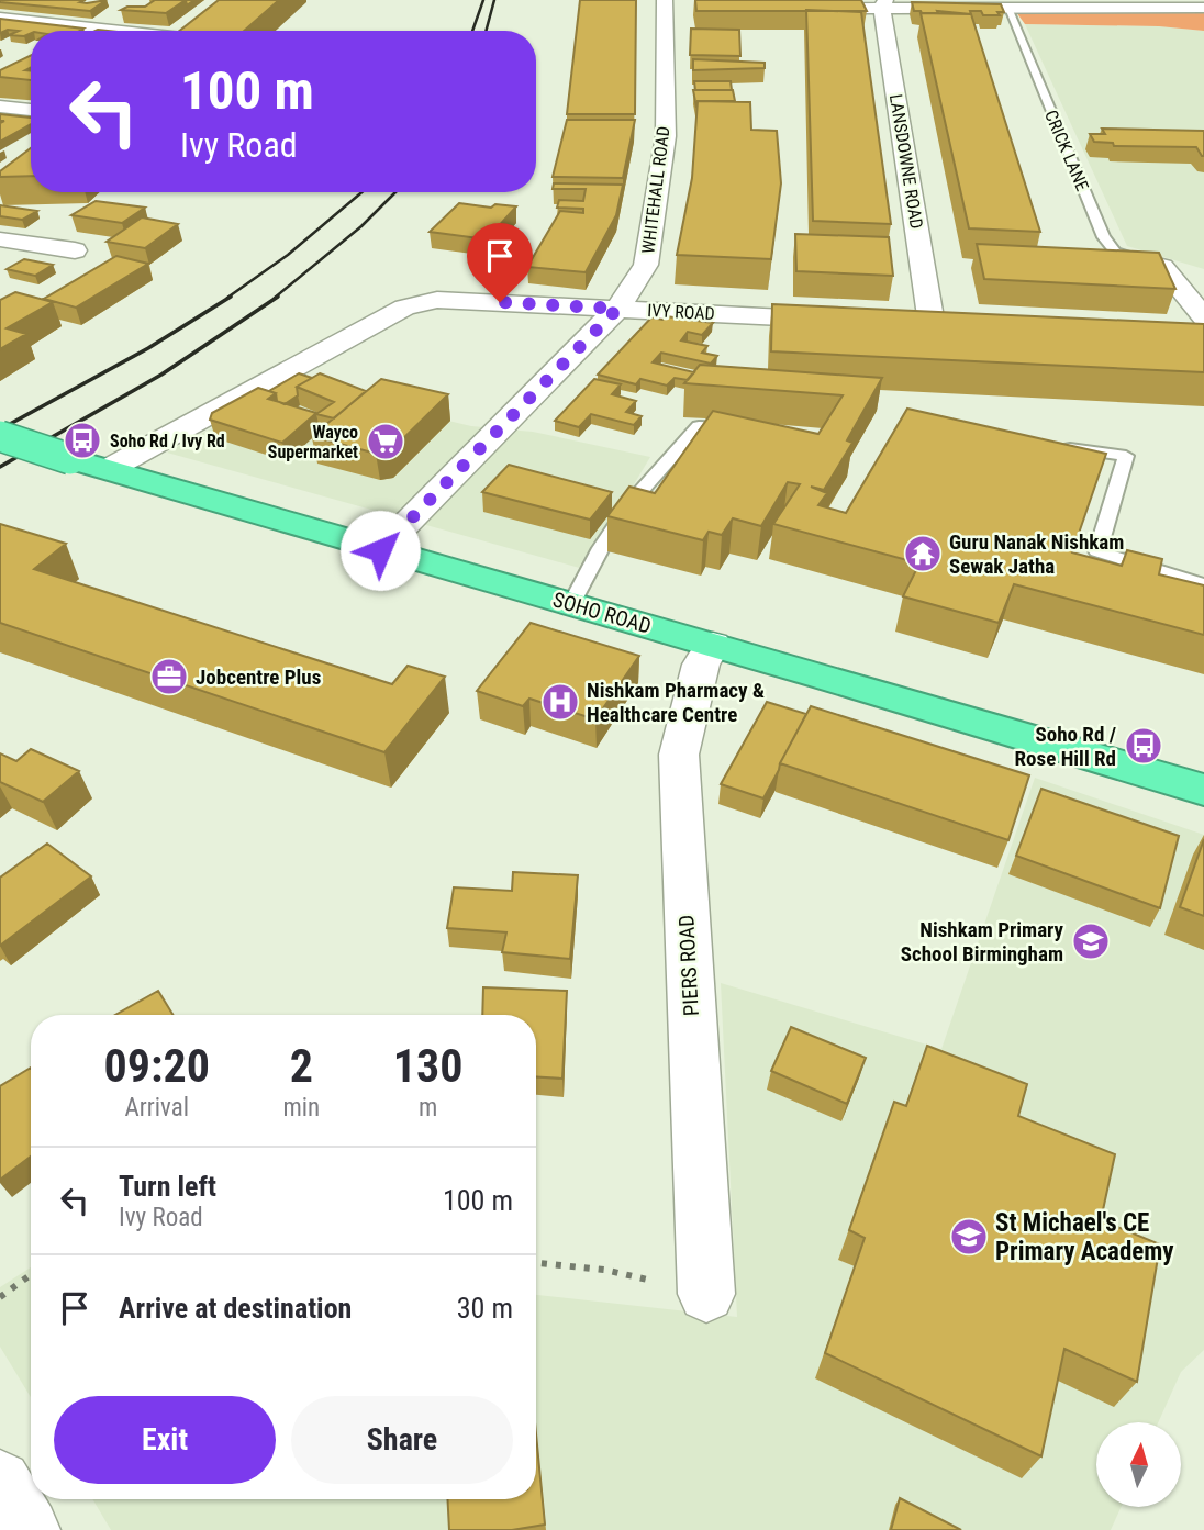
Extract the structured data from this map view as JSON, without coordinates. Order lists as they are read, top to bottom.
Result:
{
  "streets": {
    "highway": ["SOHO ROAD"],
    "street": [
      "LANSDOWNE ROAD",
      "WHITEHALL ROAD",
      "IVY ROAD",
      "PIERS ROAD"
    ],
    "lane": ["CRICK LANE"]
  },
  "crossings": [
    ["WHITEHALL ROAD", "IVY ROAD"],
    ["WHITEHALL ROAD", "SOHO ROAD"],
    ["IVY ROAD", "SOHO ROAD"],
    ["SOHO ROAD", "PIERS ROAD"]
  ],
  "places": {
    "bus stop": ["Soho Rd / Ivy Rd", "Soho Rd / Rose Hill Rd"],
    "supermarket": ["Wayco Supermarket"],
    "temple": ["Guru Nanak Nishkam Sewak Jatha"],
    "office": ["Jobcentre Plus"],
    "hospital": ["Nishkam Pharmacy & Healthcare Centre"],
    "school or university": ["Nishkam Primary School Birmingham", "St Michael's CE Primary Academy"]
  },
  "north": "top",
  "page": {
    "turn": ["100 m", "Ivy Road"],
    "eta": [
      "09:20",
      "Arrival",
      "2",
      "min",
      "130",
      "m"
    ],
    "list": [
      {
        "name": "Turn left",
        "note": "Ivy Road",
        "value": "100 m"
      },
      {
        "name": "Arrive at destination",
        "value": "30 m"
      }
    ],
    "buttons": ["Exit", "Share"]
  }
}
